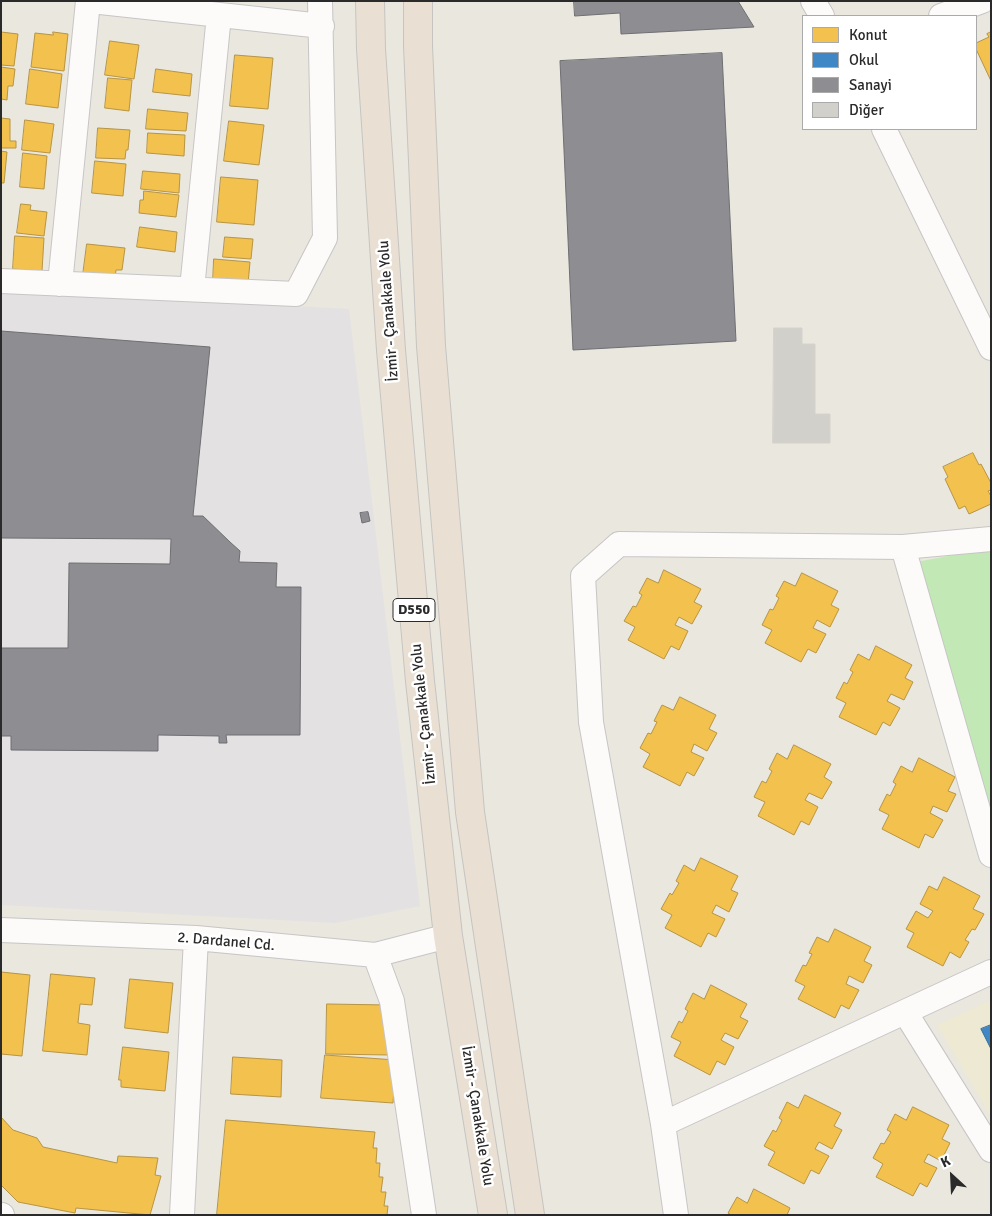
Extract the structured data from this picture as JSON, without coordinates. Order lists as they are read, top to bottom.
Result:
{
  "streets": {
    "highway": ["İzmir - Çanakkale Yolu", "D550"],
    "street": ["2. Dardanel Cd."]
  },
  "crossings": [
    ["İzmir - Çanakkale Yolu", "2. Dardanel Cd."]
  ],
  "legend": [
    "Konut",
    "Okul",
    "Sanayi",
    "Diğer"
  ],
  "north": "top left"
}
